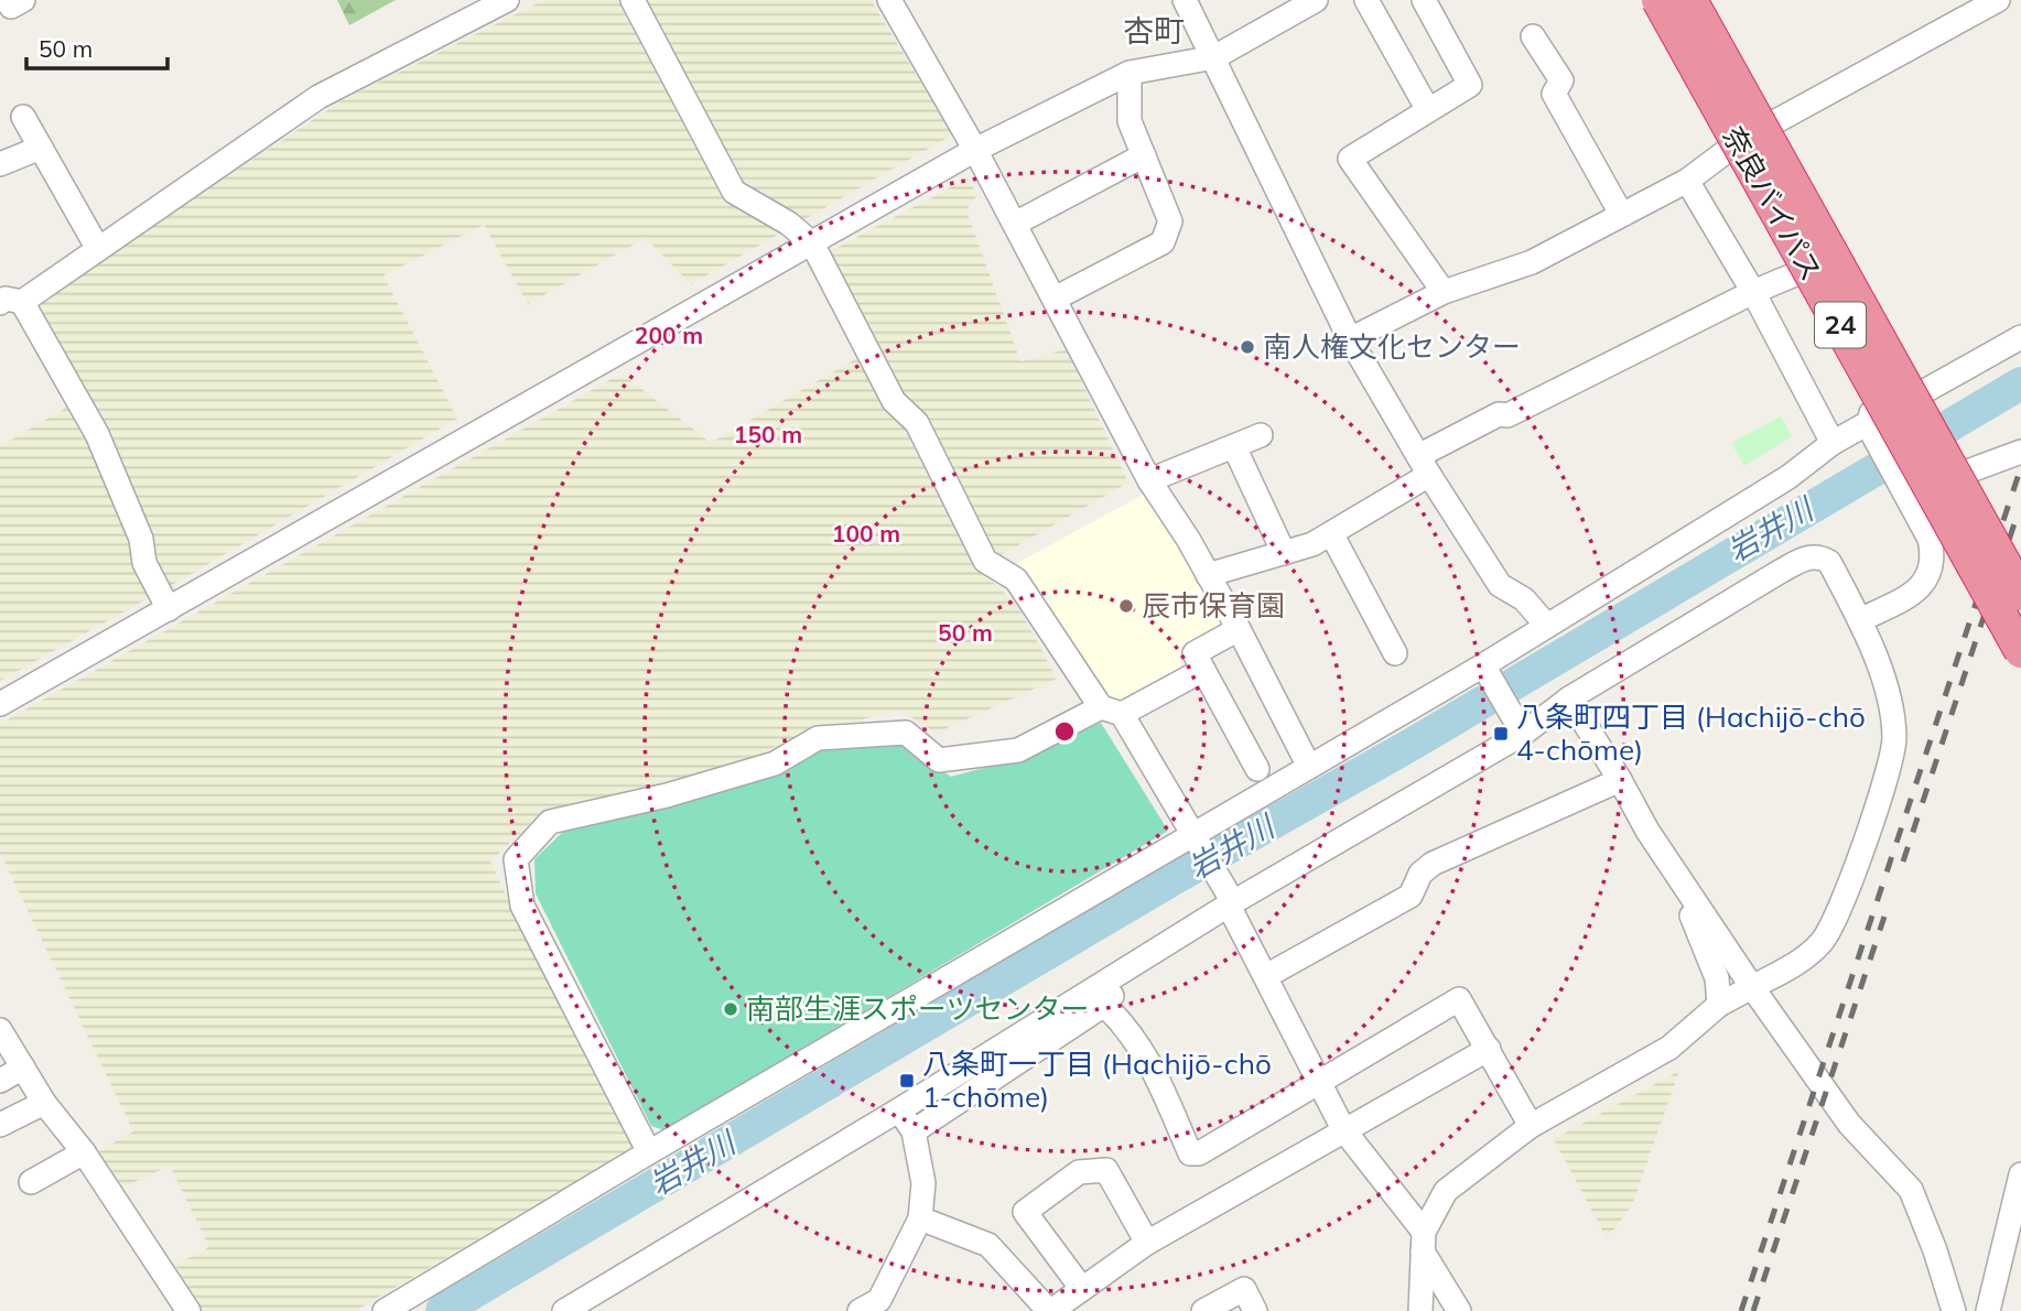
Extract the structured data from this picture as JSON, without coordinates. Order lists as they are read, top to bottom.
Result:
{
  "streets": {
    "highway": ["奈良バイパス", "24"]
  },
  "districts": ["杏町"],
  "water": ["岩井川"],
  "places": {
    "other": ["南人権文化センター", "辰市保育園", "南部生涯スポーツセンター"],
    "transit": ["八条町四丁目 (Hachijō-chō 4-chōme)", "八条町一丁目 (Hachijō-chō 1-chōme)"]
  },
  "scale_bar": "50 m",
  "rings": [
    "200 m",
    "150 m",
    "100 m",
    "50 m"
  ]
}
